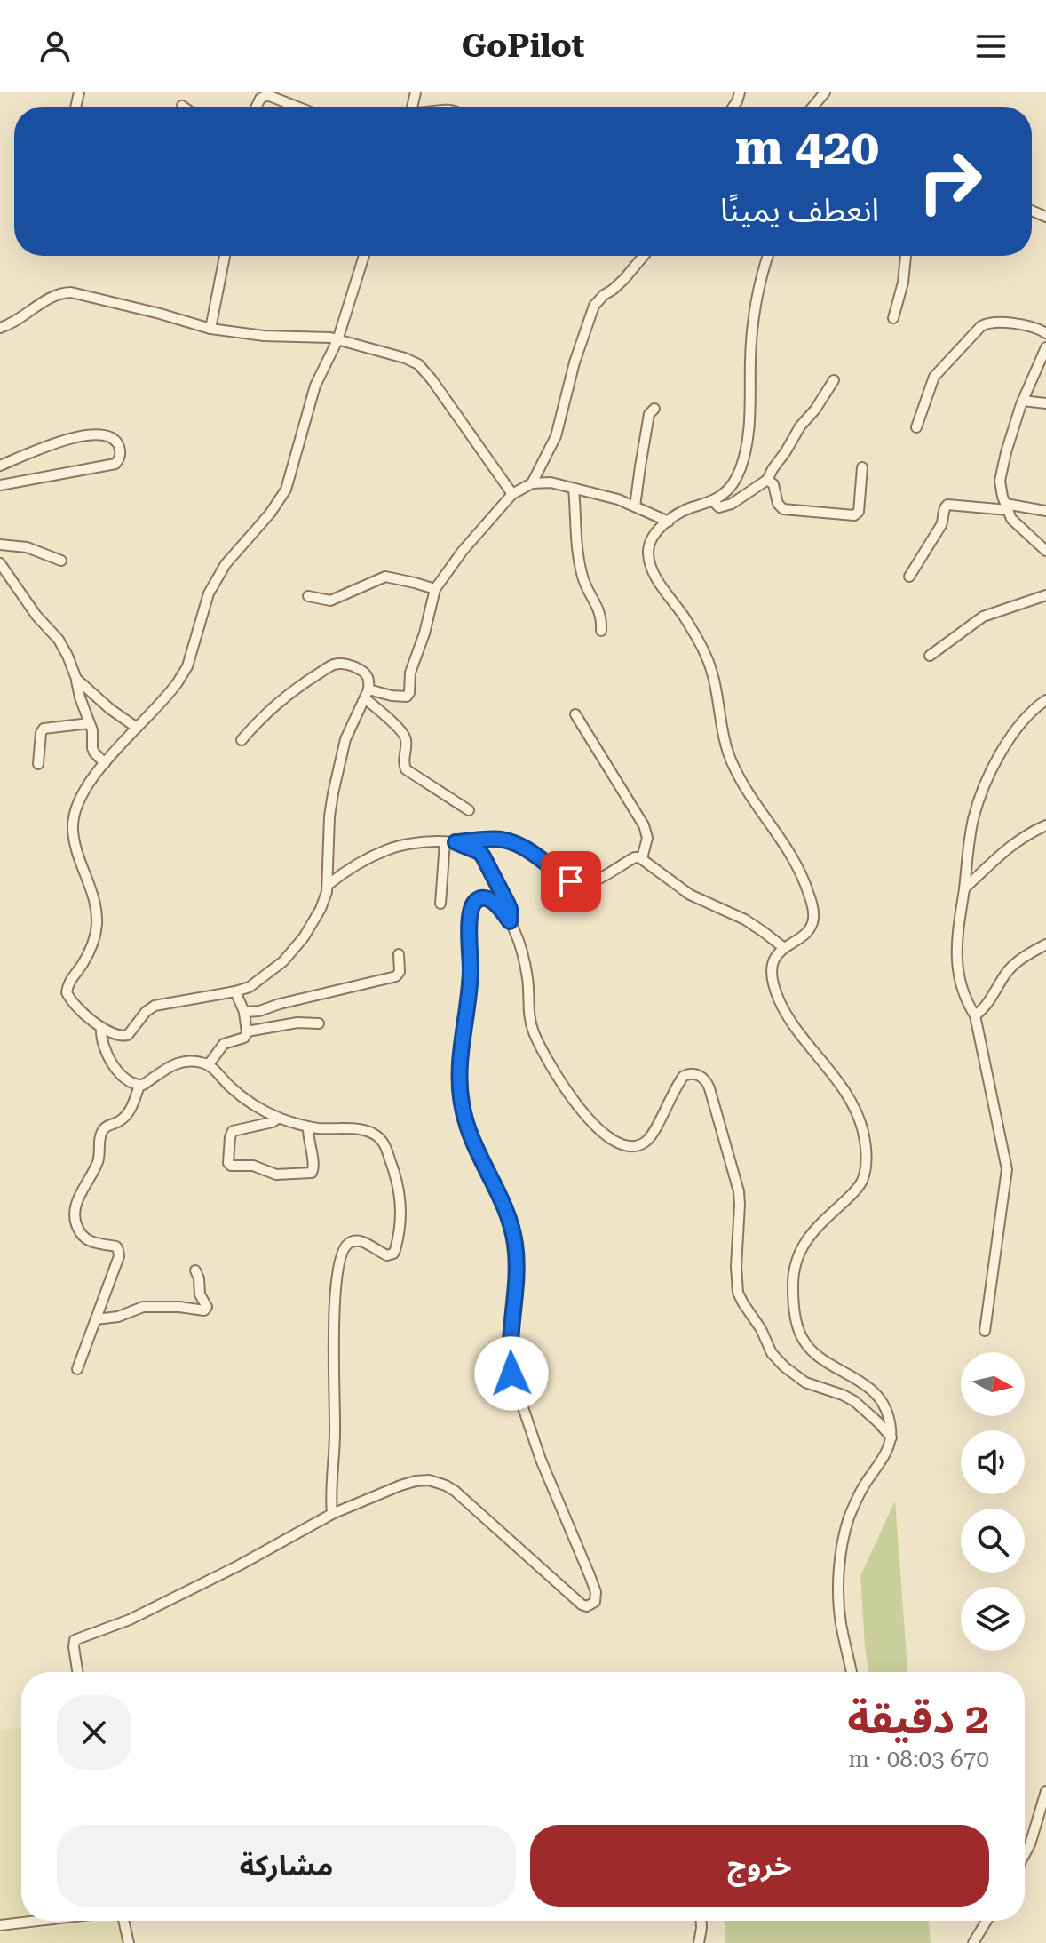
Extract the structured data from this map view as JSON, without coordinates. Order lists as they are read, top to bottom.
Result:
{
  "north": "right",
  "page": {
    "header": "GoPilot",
    "turn": ["420 m", "انعطف يمينًا"],
    "heading": ["2 دقيقة", "670 m · 08:03"],
    "buttons": ["خروج", "مشاركة"]
  }
}
